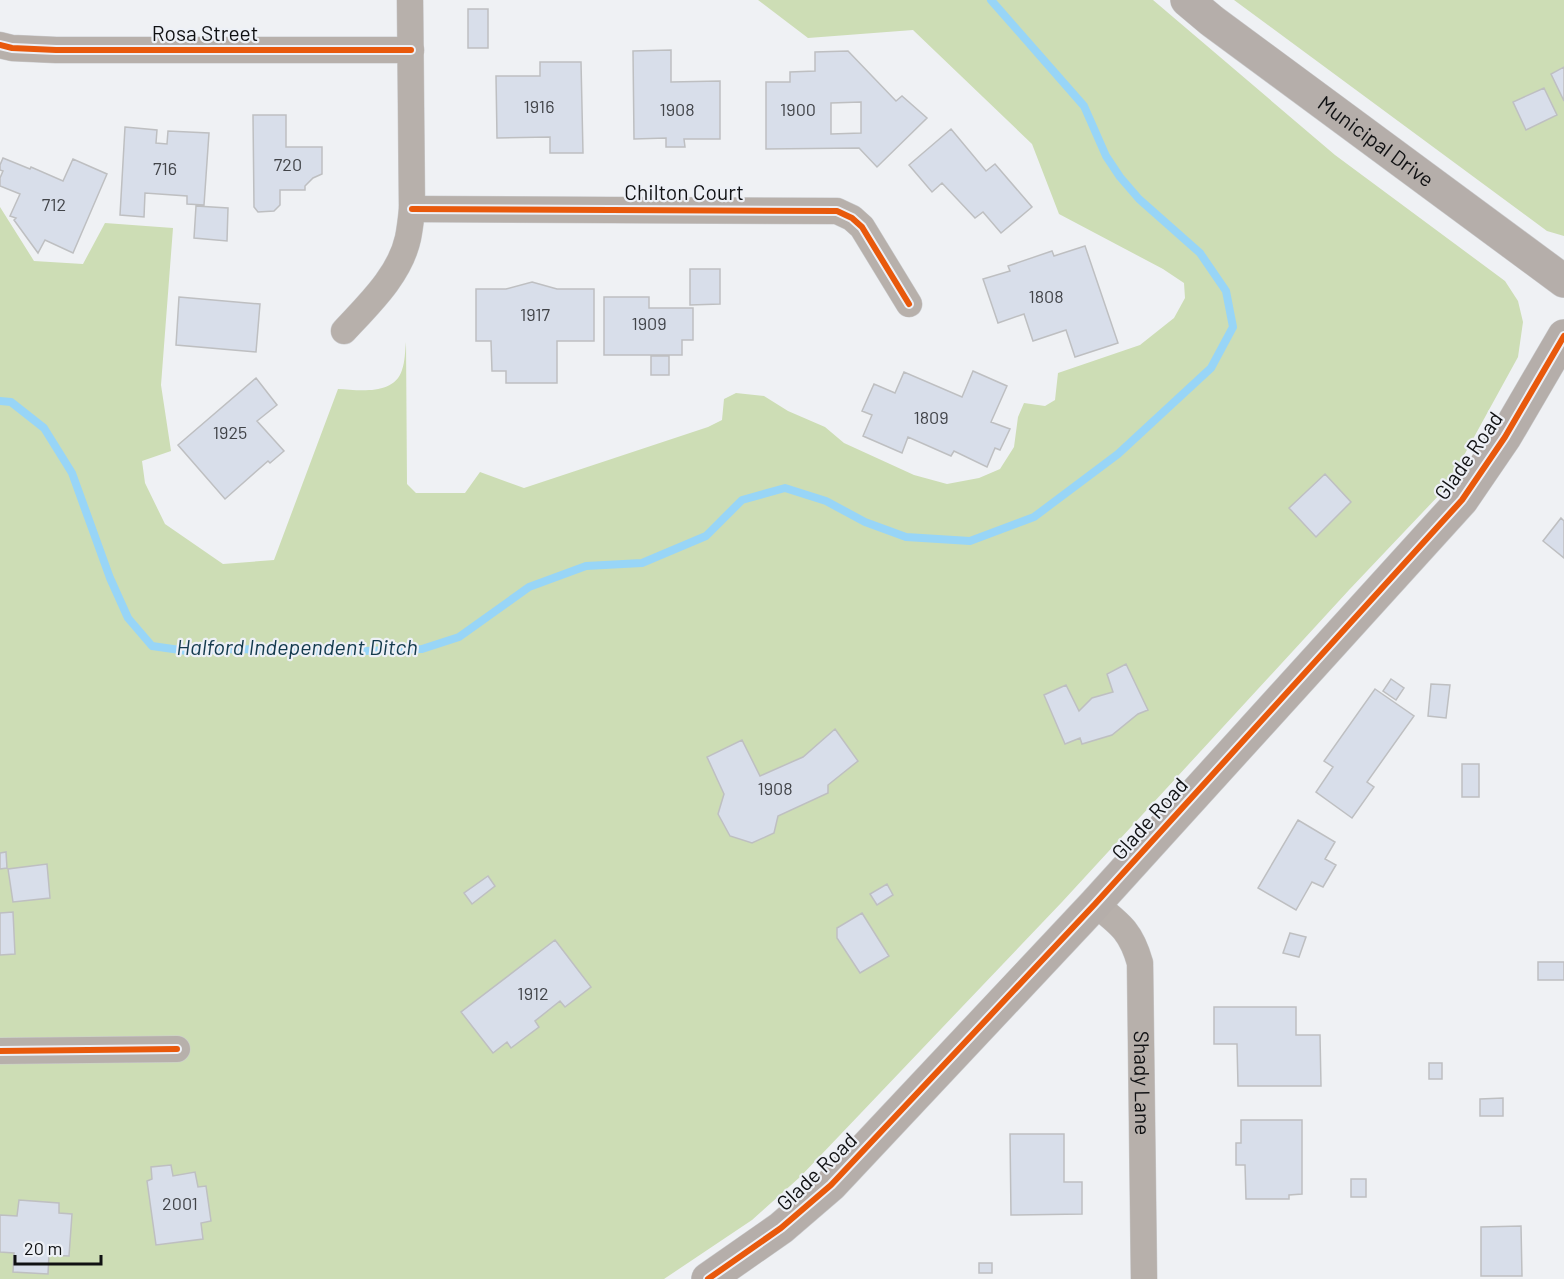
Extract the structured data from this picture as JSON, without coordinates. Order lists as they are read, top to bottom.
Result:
{
  "streets": {
    "street": [
      "Rosa Street",
      "Municipal Drive",
      "Chilton Court",
      "Glade Road",
      "Shady Lane"
    ]
  },
  "crossings": [
    ["Glade Road", "Shady Lane"]
  ],
  "water": ["Halford Independent Ditch"],
  "house_numbers": [
    "1916",
    "1908",
    "1900",
    "720",
    "716",
    "712",
    "1808",
    "1917",
    "1909",
    "1809",
    "1925",
    "1908",
    "1912",
    "2001"
  ],
  "scale_bar": "20 m"
}
